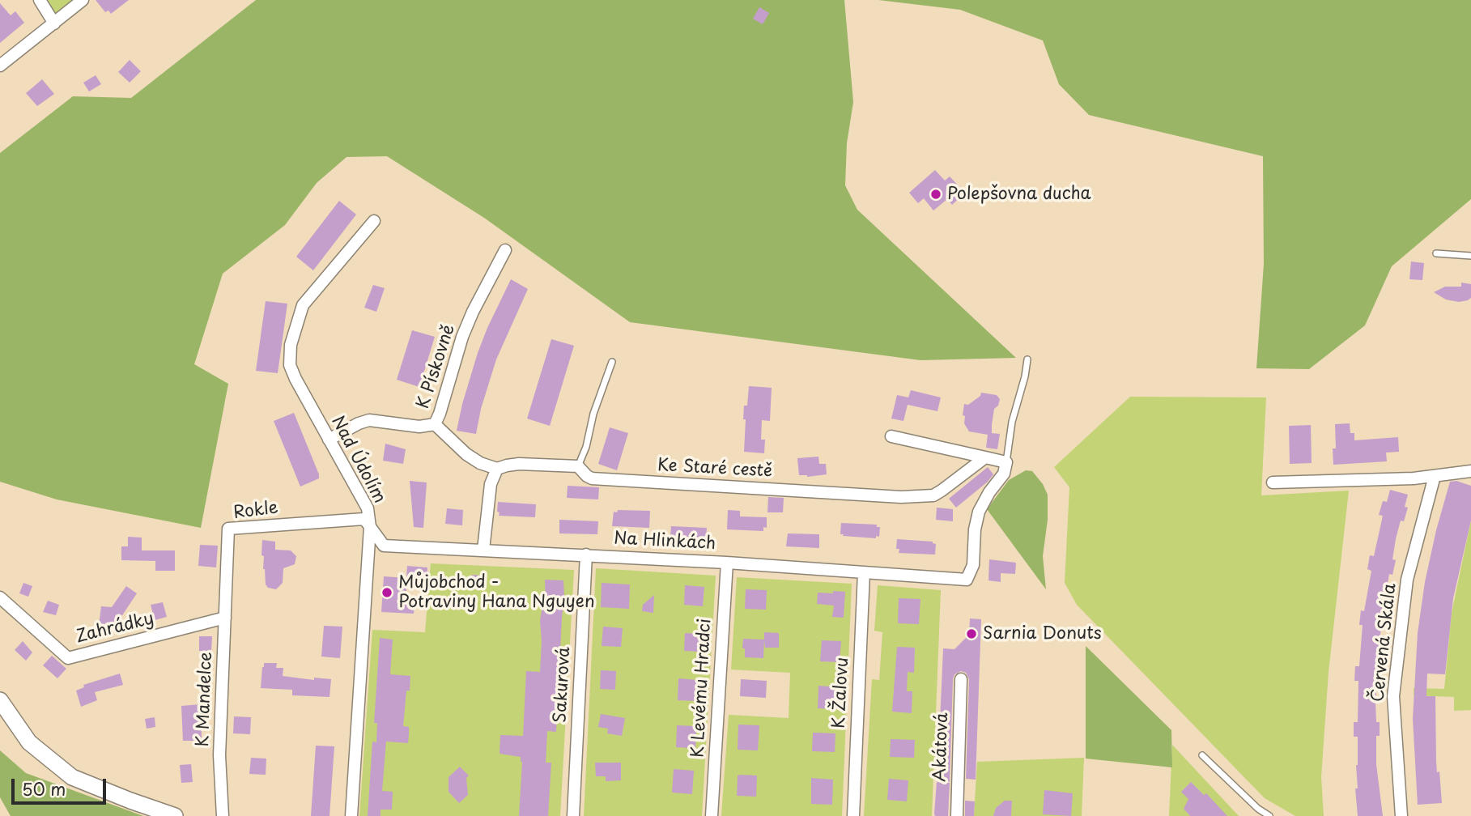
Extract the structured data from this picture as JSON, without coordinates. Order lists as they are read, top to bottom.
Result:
{
  "streets": {
    "street": [
      "K Pískovně",
      "Nad Údolím",
      "Ke Staré cestě",
      "Rokle",
      "Na Hlinkách",
      "Zahrádky",
      "Červená Skála",
      "Sakurová",
      "K Levému Hradci",
      "K Žalovu",
      "K Mandelce",
      "Akátová"
    ]
  },
  "crossings": [
    ["K Pískovně", "Nad Údolím"],
    ["Nad Údolím", "Rokle"],
    ["Nad Údolím", "Na Hlinkách"],
    ["Rokle", "Na Hlinkách"],
    ["Rokle", "Zahrádky"],
    ["Rokle", "K Mandelce"],
    ["Na Hlinkách", "Sakurová"],
    ["Na Hlinkách", "K Levému Hradci"],
    ["Na Hlinkách", "K Žalovu"],
    ["Zahrádky", "K Mandelce"]
  ],
  "places": ["Polepšovna ducha", "Můjobchod - Potraviny Hana Nguyen", "Sarnia Donuts"],
  "scale_bar": "50 m"
}
